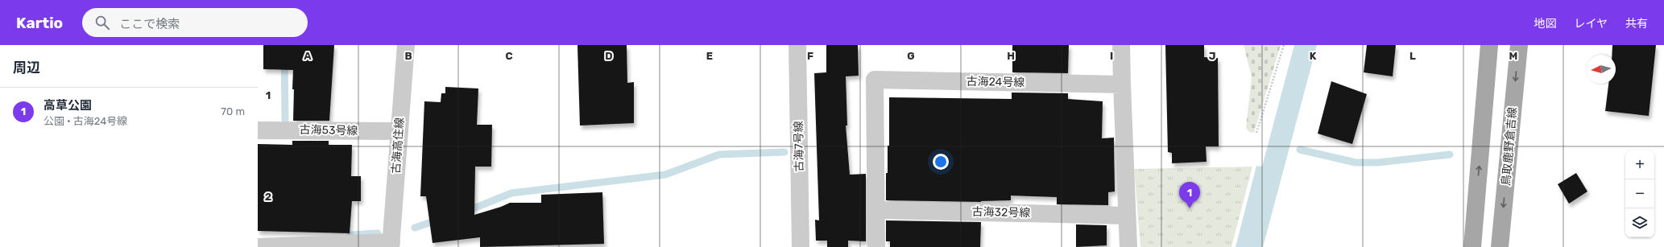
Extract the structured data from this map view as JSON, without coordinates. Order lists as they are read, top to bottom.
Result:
{
  "streets": {
    "main road": ["鳥取鹿野倉吉線"],
    "street": [
      "古海24号線",
      "古海53号線",
      "古海高住線",
      "古海7号線",
      "古海32号線"
    ]
  },
  "crossings": [
    ["古海24号線", "古海32号線"],
    ["古海53号線", "古海高住線"]
  ],
  "north": "left",
  "page": {
    "header": "Kartio",
    "search": "ここで検索",
    "nav": ["地図", "レイヤ", "共有"],
    "heading": "周辺",
    "list": [
      {
        "mark": "1",
        "name": "高草公園",
        "note": "公園 · 古海24号線",
        "value": "70 m"
      }
    ],
    "map_buttons": ["+", "−"],
    "pins": "1"
  },
  "grid": {
    "columns": [
      "A",
      "B",
      "C",
      "D",
      "E",
      "F",
      "G",
      "H",
      "I",
      "J",
      "K",
      "L",
      "M"
    ],
    "rows": ["1", "2"]
  }
}
